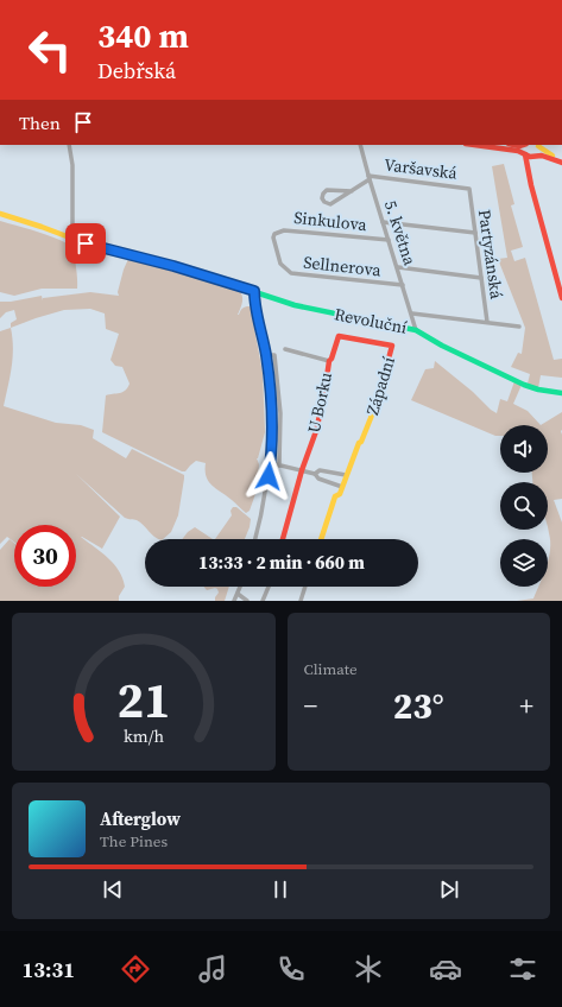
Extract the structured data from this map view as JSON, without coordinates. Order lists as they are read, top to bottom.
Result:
{
  "streets": {
    "main road": ["Revoluční", "Západní", "U Borku"],
    "street": [
      "Varšavská",
      "Sinkulova",
      "5. května",
      "Partyzánská",
      "Sellnerova"
    ]
  },
  "crossings": [
    ["Varšavská", "5. května"],
    ["Varšavská", "Partyzánská"],
    ["Sinkulova", "5. května"],
    ["Sinkulova", "Sellnerova"],
    ["5. května", "Sellnerova"],
    ["5. května", "Revoluční"],
    ["Západní", "U Borku"]
  ],
  "page": {
    "turn": ["340 m", "Debřská"],
    "then": "Then",
    "limit": "30",
    "trip": "13:33 · 2 min · 660 m",
    "tile": "Climate",
    "heat": ["−", "23°", "+"],
    "song": ["Afterglow", "The Pines"],
    "tabs": "13:31",
    "gauge": ["21", "km/h"]
  }
}
